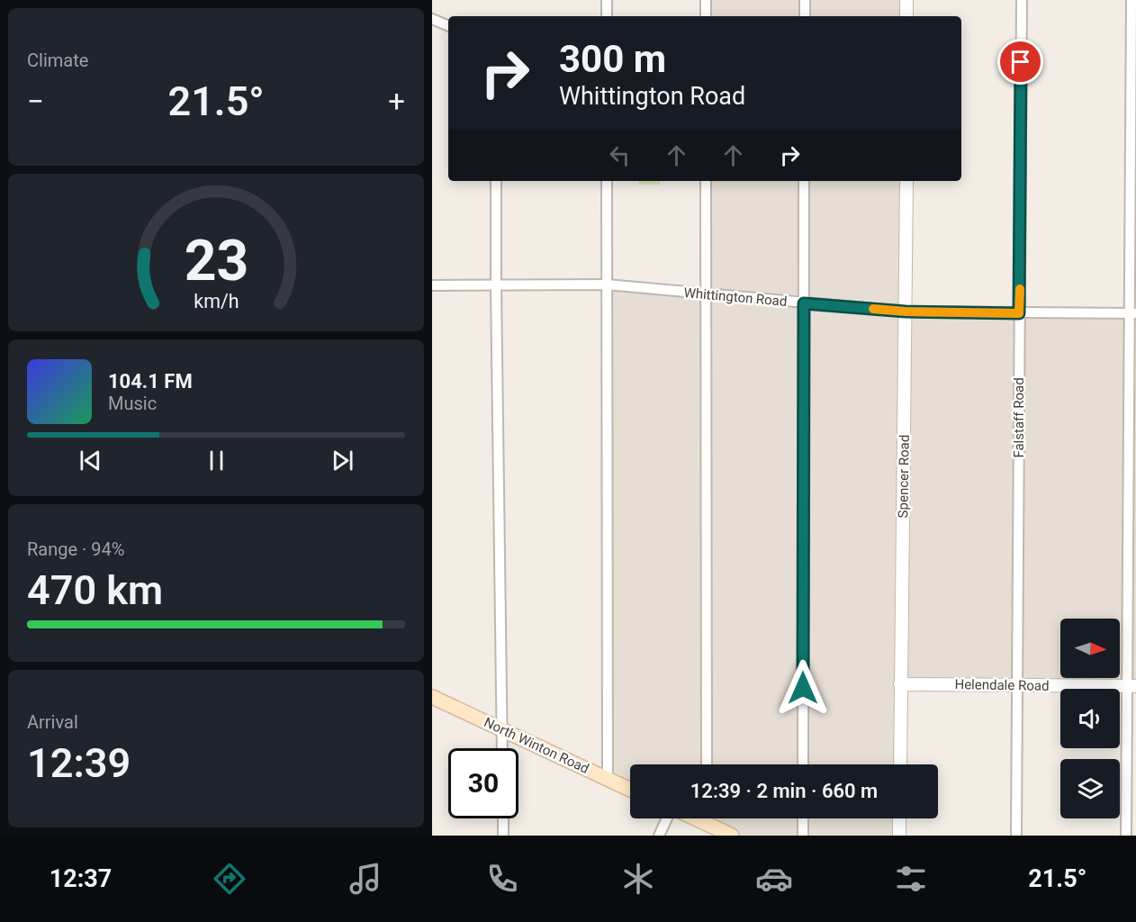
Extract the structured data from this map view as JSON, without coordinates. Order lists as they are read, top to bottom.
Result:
{
  "streets": {
    "main road": ["North Winton Road"],
    "street": [
      "Whittington Road",
      "Falstaff Road",
      "Spencer Road",
      "Helendale Road"
    ]
  },
  "crossings": [
    ["Whittington Road", "Falstaff Road"],
    ["Whittington Road", "Spencer Road"],
    ["Falstaff Road", "Helendale Road"],
    ["Spencer Road", "Helendale Road"]
  ],
  "north": "right",
  "page": {
    "tile": [
      "Climate",
      ["Range · 94%", "470 km"],
      ["Arrival", "12:39"]
    ],
    "turn": ["300 m", "Whittington Road"],
    "heat": ["−", "21.5°", "+"],
    "song": ["104.1 FM", "Music"],
    "limit": "30",
    "trip": "12:39 · 2 min · 660 m",
    "tabs": ["12:37", "21.5°"],
    "gauge": ["23", "km/h"]
  }
}
